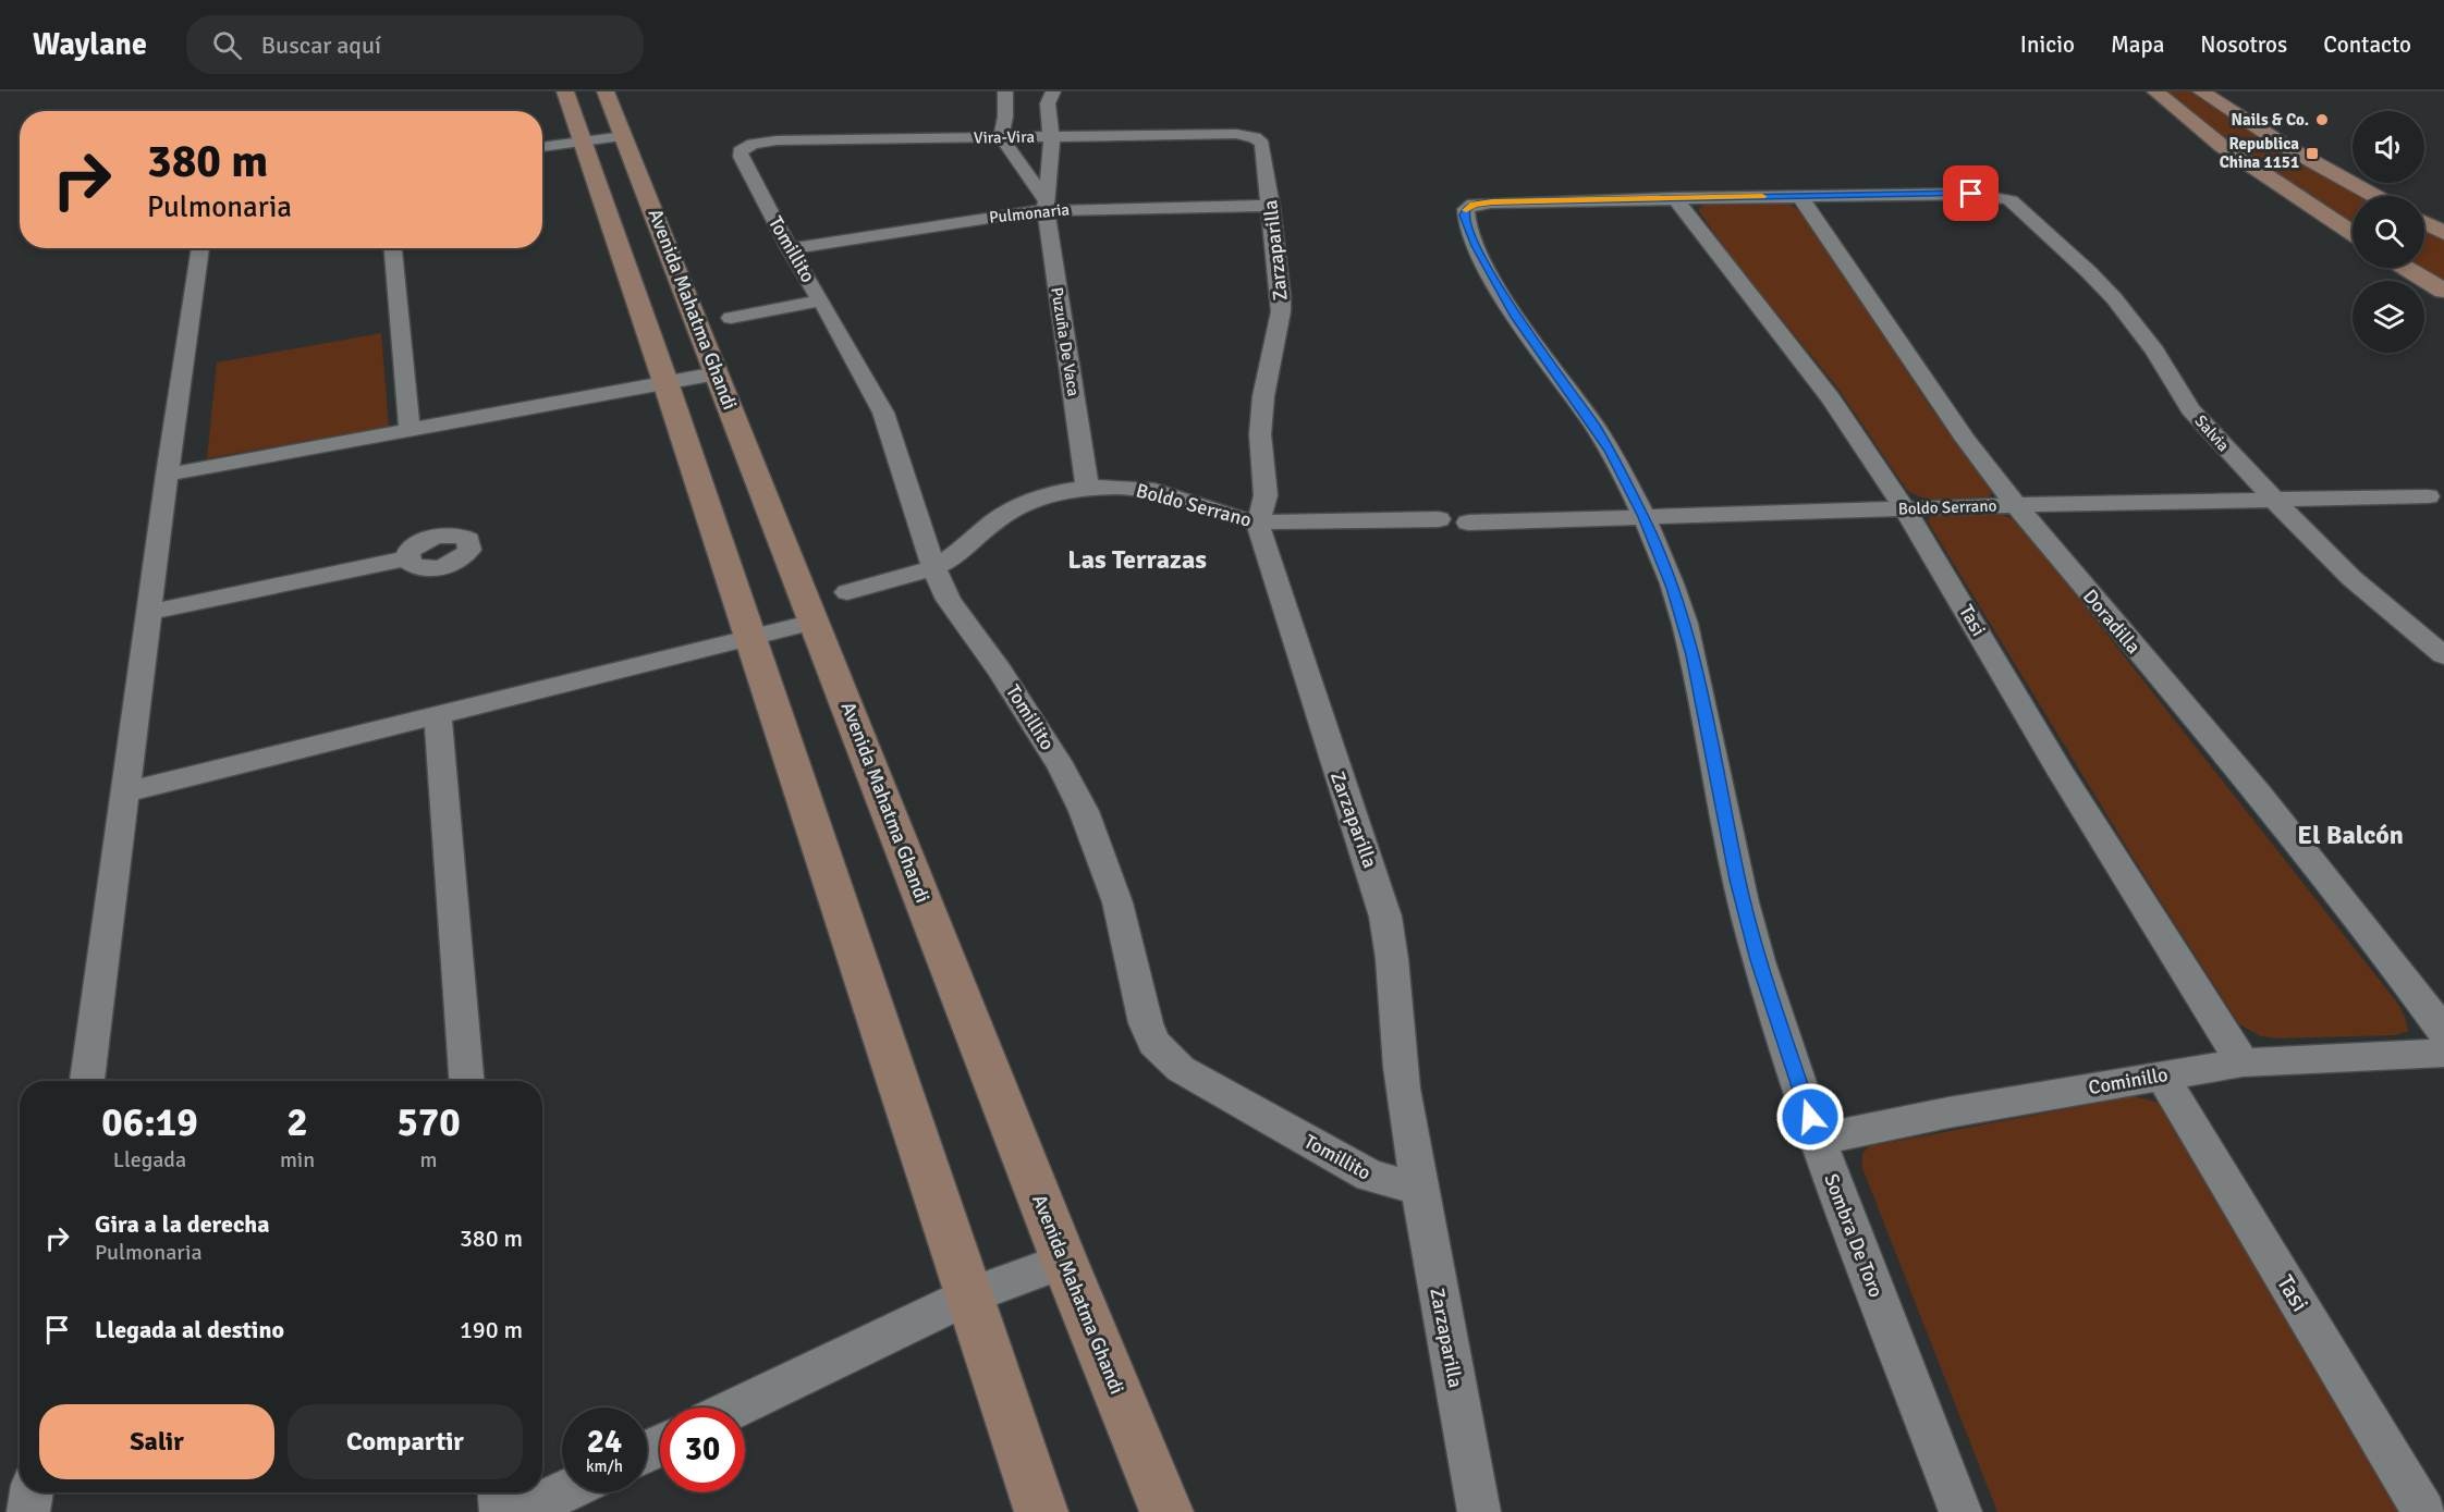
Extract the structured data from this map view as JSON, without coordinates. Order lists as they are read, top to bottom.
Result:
{
  "streets": {
    "main road": ["Avenida Mahatma Ghandi"],
    "street": [
      "Vira-Vira",
      "Pulmonaria",
      "Tomillito",
      "Zarzaparilla",
      "Puzuña De Vaca",
      "Salvia",
      "Boldo Serrano",
      "Tasi",
      "Doradilla",
      "Cominillo",
      "Sombra De Toro"
    ]
  },
  "crossings": [
    ["Vira-Vira", "Tomillito"],
    ["Vira-Vira", "Zarzaparilla"],
    ["Pulmonaria", "Tomillito"],
    ["Pulmonaria", "Zarzaparilla"],
    ["Pulmonaria", "Puzuña De Vaca"],
    ["Tomillito", "Zarzaparilla"],
    ["Tomillito", "Boldo Serrano"],
    ["Zarzaparilla", "Boldo Serrano"],
    ["Puzuña De Vaca", "Boldo Serrano"],
    ["Salvia", "Boldo Serrano"],
    ["Salvia", "Doradilla"],
    ["Boldo Serrano", "Tasi"],
    ["Boldo Serrano", "Doradilla"],
    ["Boldo Serrano", "Sombra De Toro"],
    ["Tasi", "Cominillo"],
    ["Tasi", "Sombra De Toro"],
    ["Cominillo", "Sombra De Toro"]
  ],
  "districts": ["Las Terrazas", "El Balcón"],
  "places": {
    "other": ["Nails & Co."],
    "transit": ["Republica China 1151"]
  },
  "page": {
    "header": "Waylane",
    "search": "Buscar aquí",
    "nav": [
      "Inicio",
      "Mapa",
      "Nosotros",
      "Contacto"
    ],
    "turn": ["380 m", "Pulmonaria"],
    "eta": [
      "06:19",
      "Llegada",
      "2",
      "min",
      "570",
      "m"
    ],
    "list": [
      {
        "name": "Gira a la derecha",
        "note": "Pulmonaria",
        "value": "380 m"
      },
      {
        "name": "Llegada al destino",
        "value": "190 m"
      }
    ],
    "buttons": ["Salir", "Compartir"],
    "speed": "24 km/h",
    "limit": "30"
  }
}
